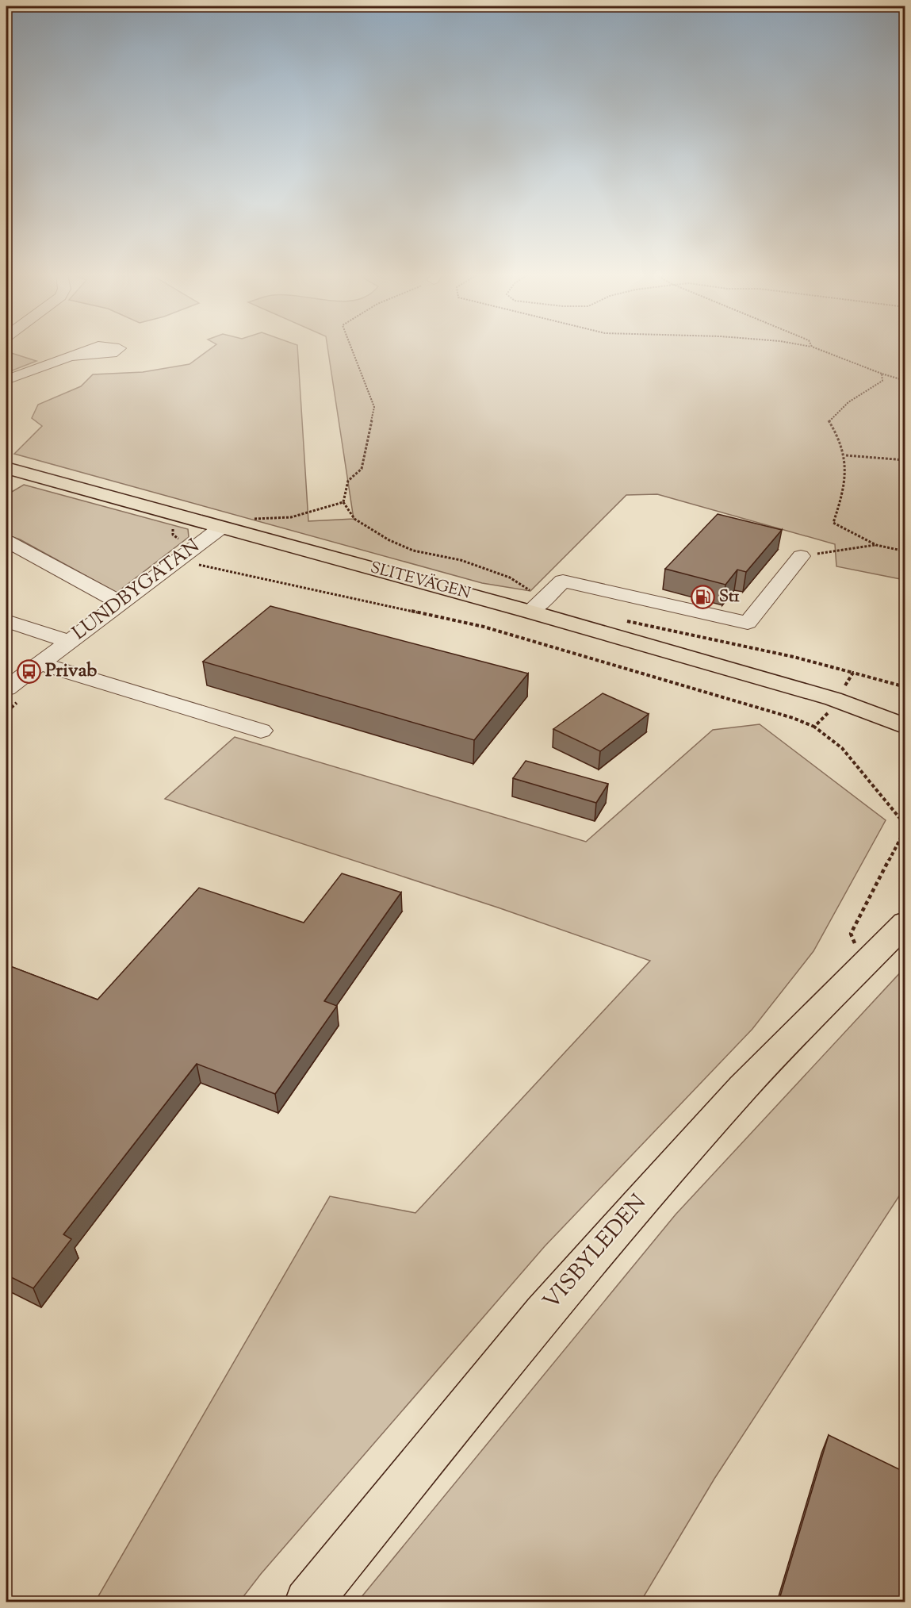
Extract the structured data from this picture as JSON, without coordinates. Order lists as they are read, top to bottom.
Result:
{
  "streets": {
    "main road": ["SLITEVÄGEN", "VISBYLEDEN"],
    "street": ["LUNDBYGATAN"]
  },
  "crossings": [
    ["SLITEVÄGEN", "LUNDBYGATAN"]
  ],
  "places": {
    "fuel station": ["St1"],
    "bus stop": ["Privab"]
  }
}
